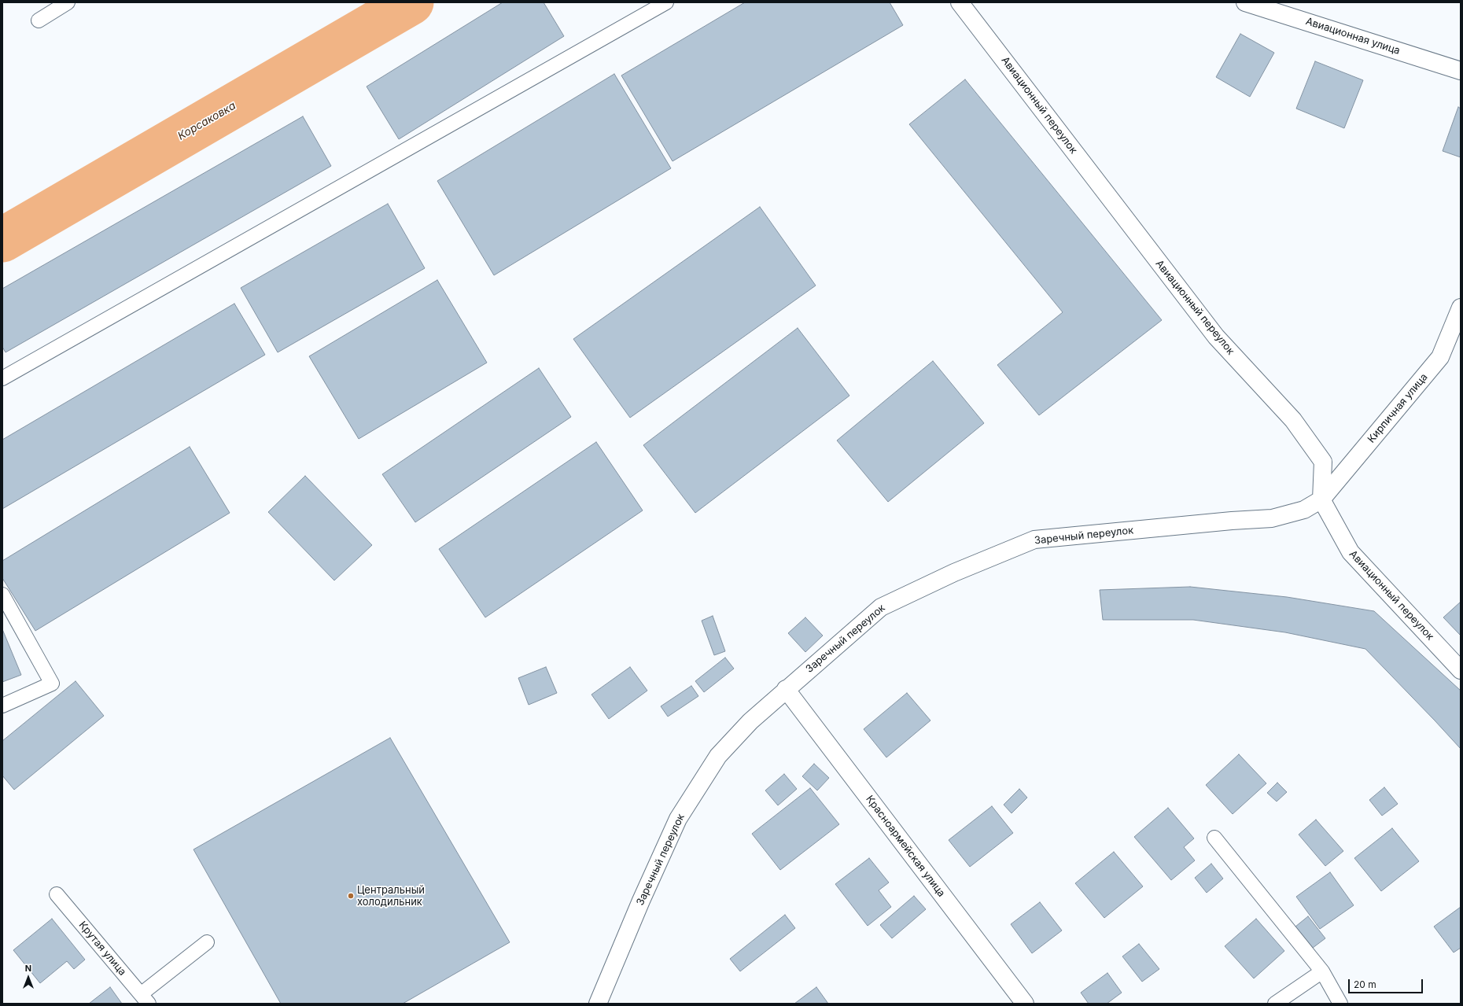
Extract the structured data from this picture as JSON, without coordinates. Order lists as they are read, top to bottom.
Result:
{
  "streets": {
    "street": [
      "Авиационная улица",
      "Авиационный переулок",
      "Кирпичная улица",
      "Заречный переулок",
      "Красноармейская улица"
    ],
    "lane": ["Крутая улица"]
  },
  "crossings": [
    ["Авиационный переулок", "Кирпичная улица"],
    ["Авиационный переулок", "Заречный переулок"],
    ["Кирпичная улица", "Заречный переулок"],
    ["Заречный переулок", "Красноармейская улица"]
  ],
  "water": ["Корсаковка"],
  "places": ["Центральный холодильник"],
  "scale_bar": "20 m",
  "north": "top"
}
